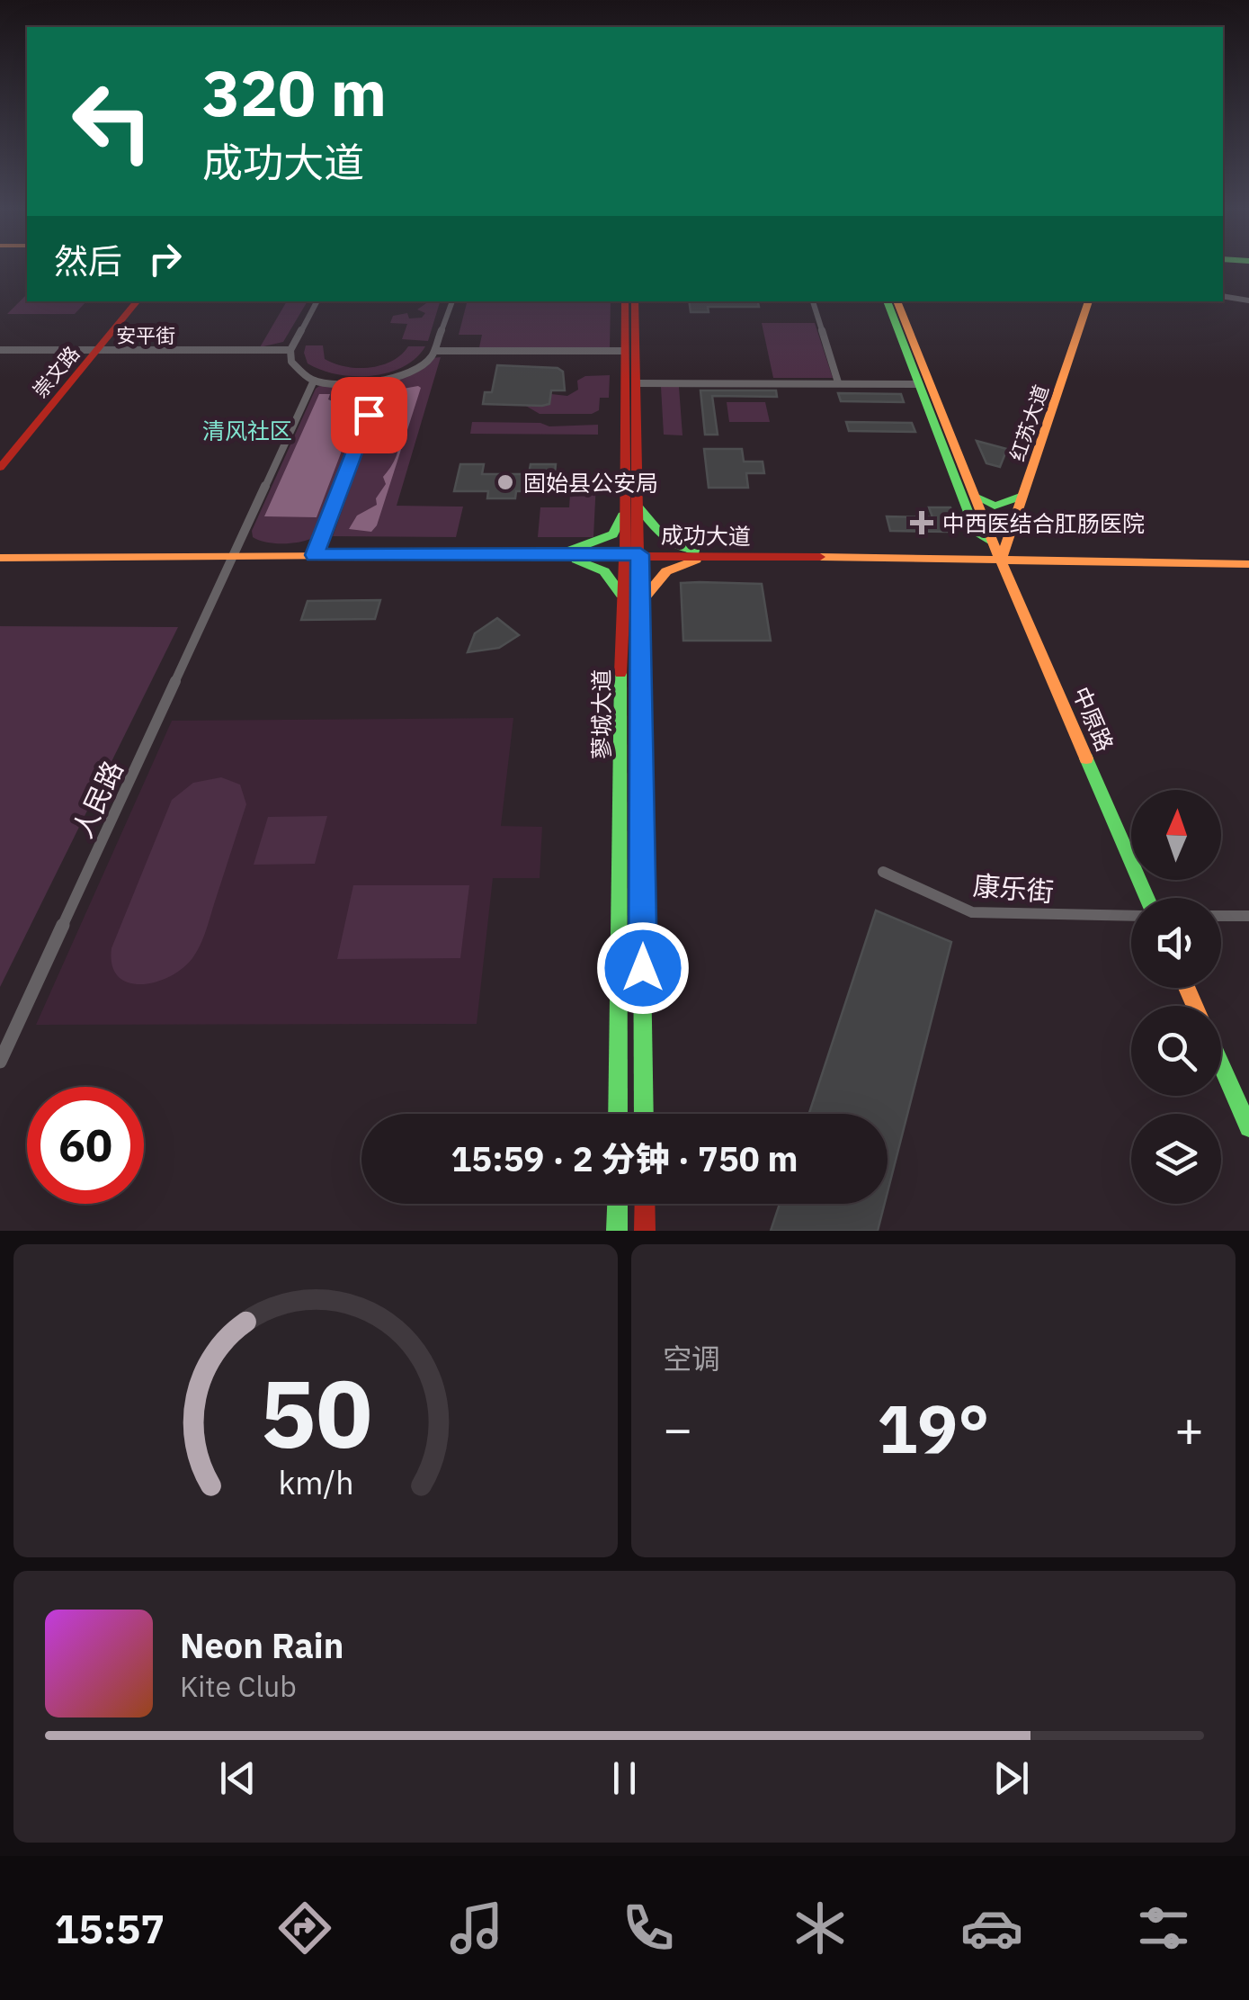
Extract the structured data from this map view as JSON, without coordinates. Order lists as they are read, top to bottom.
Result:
{
  "streets": {
    "main road": [
      "崇文路",
      "红苏大道",
      "成功大道",
      "蓼城大道",
      "中原路"
    ],
    "street": ["安平街", "人民路", "康乐街"]
  },
  "crossings": [
    ["安平街", "崇文路"],
    ["红苏大道", "成功大道"],
    ["红苏大道", "中原路"],
    ["成功大道", "蓼城大道"],
    ["成功大道", "中原路"],
    ["成功大道", "人民路"]
  ],
  "districts": ["清风社区"],
  "places": {
    "other": ["固始县公安局"],
    "health": ["中西医结合肛肠医院"]
  },
  "north": "top",
  "page": {
    "turn": ["320 m", "成功大道"],
    "then": "然后",
    "limit": "60",
    "trip": "15:59 · 2 分钟 · 750 m",
    "tile": "空调",
    "heat": ["−", "19°", "+"],
    "song": ["Neon Rain", "Kite Club"],
    "tabs": "15:57",
    "gauge": ["50", "km/h"]
  }
}
